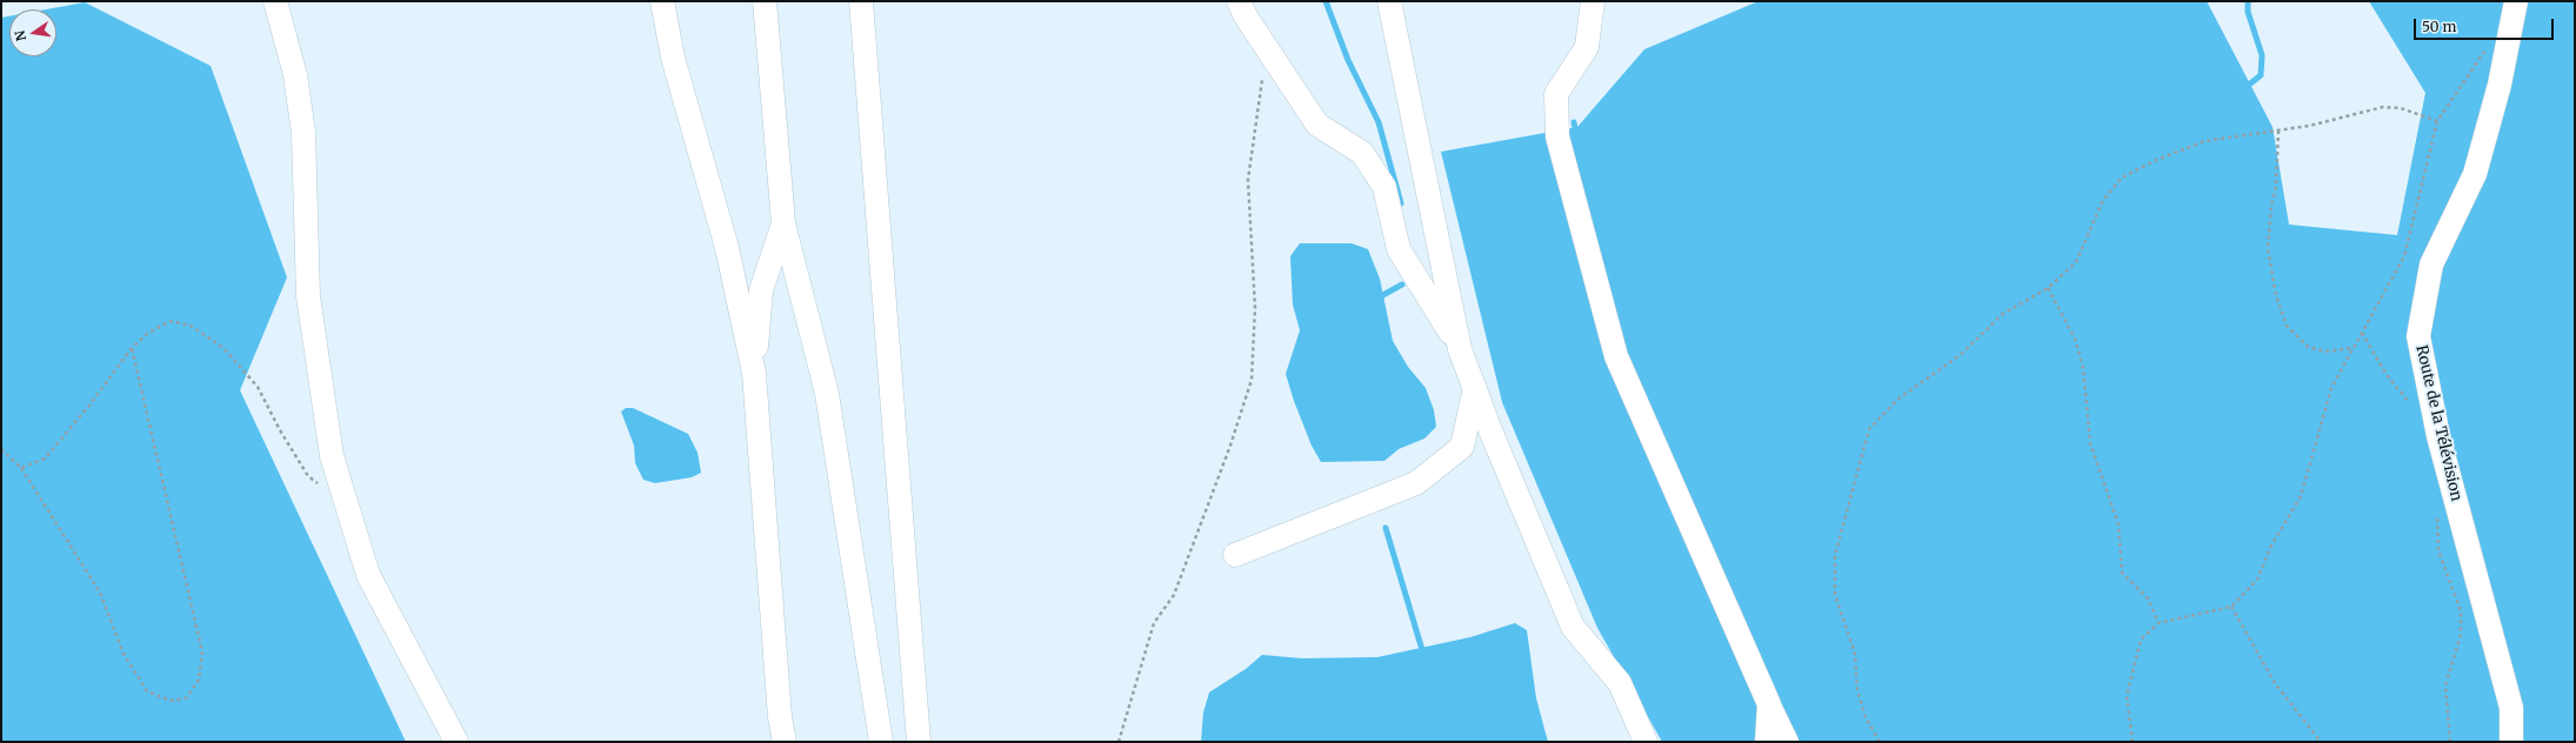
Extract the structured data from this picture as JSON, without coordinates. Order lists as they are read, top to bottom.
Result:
{
  "streets": {
    "street": ["Route de la Télévision"]
  },
  "scale_bar": "50 m",
  "north": "left"
}
